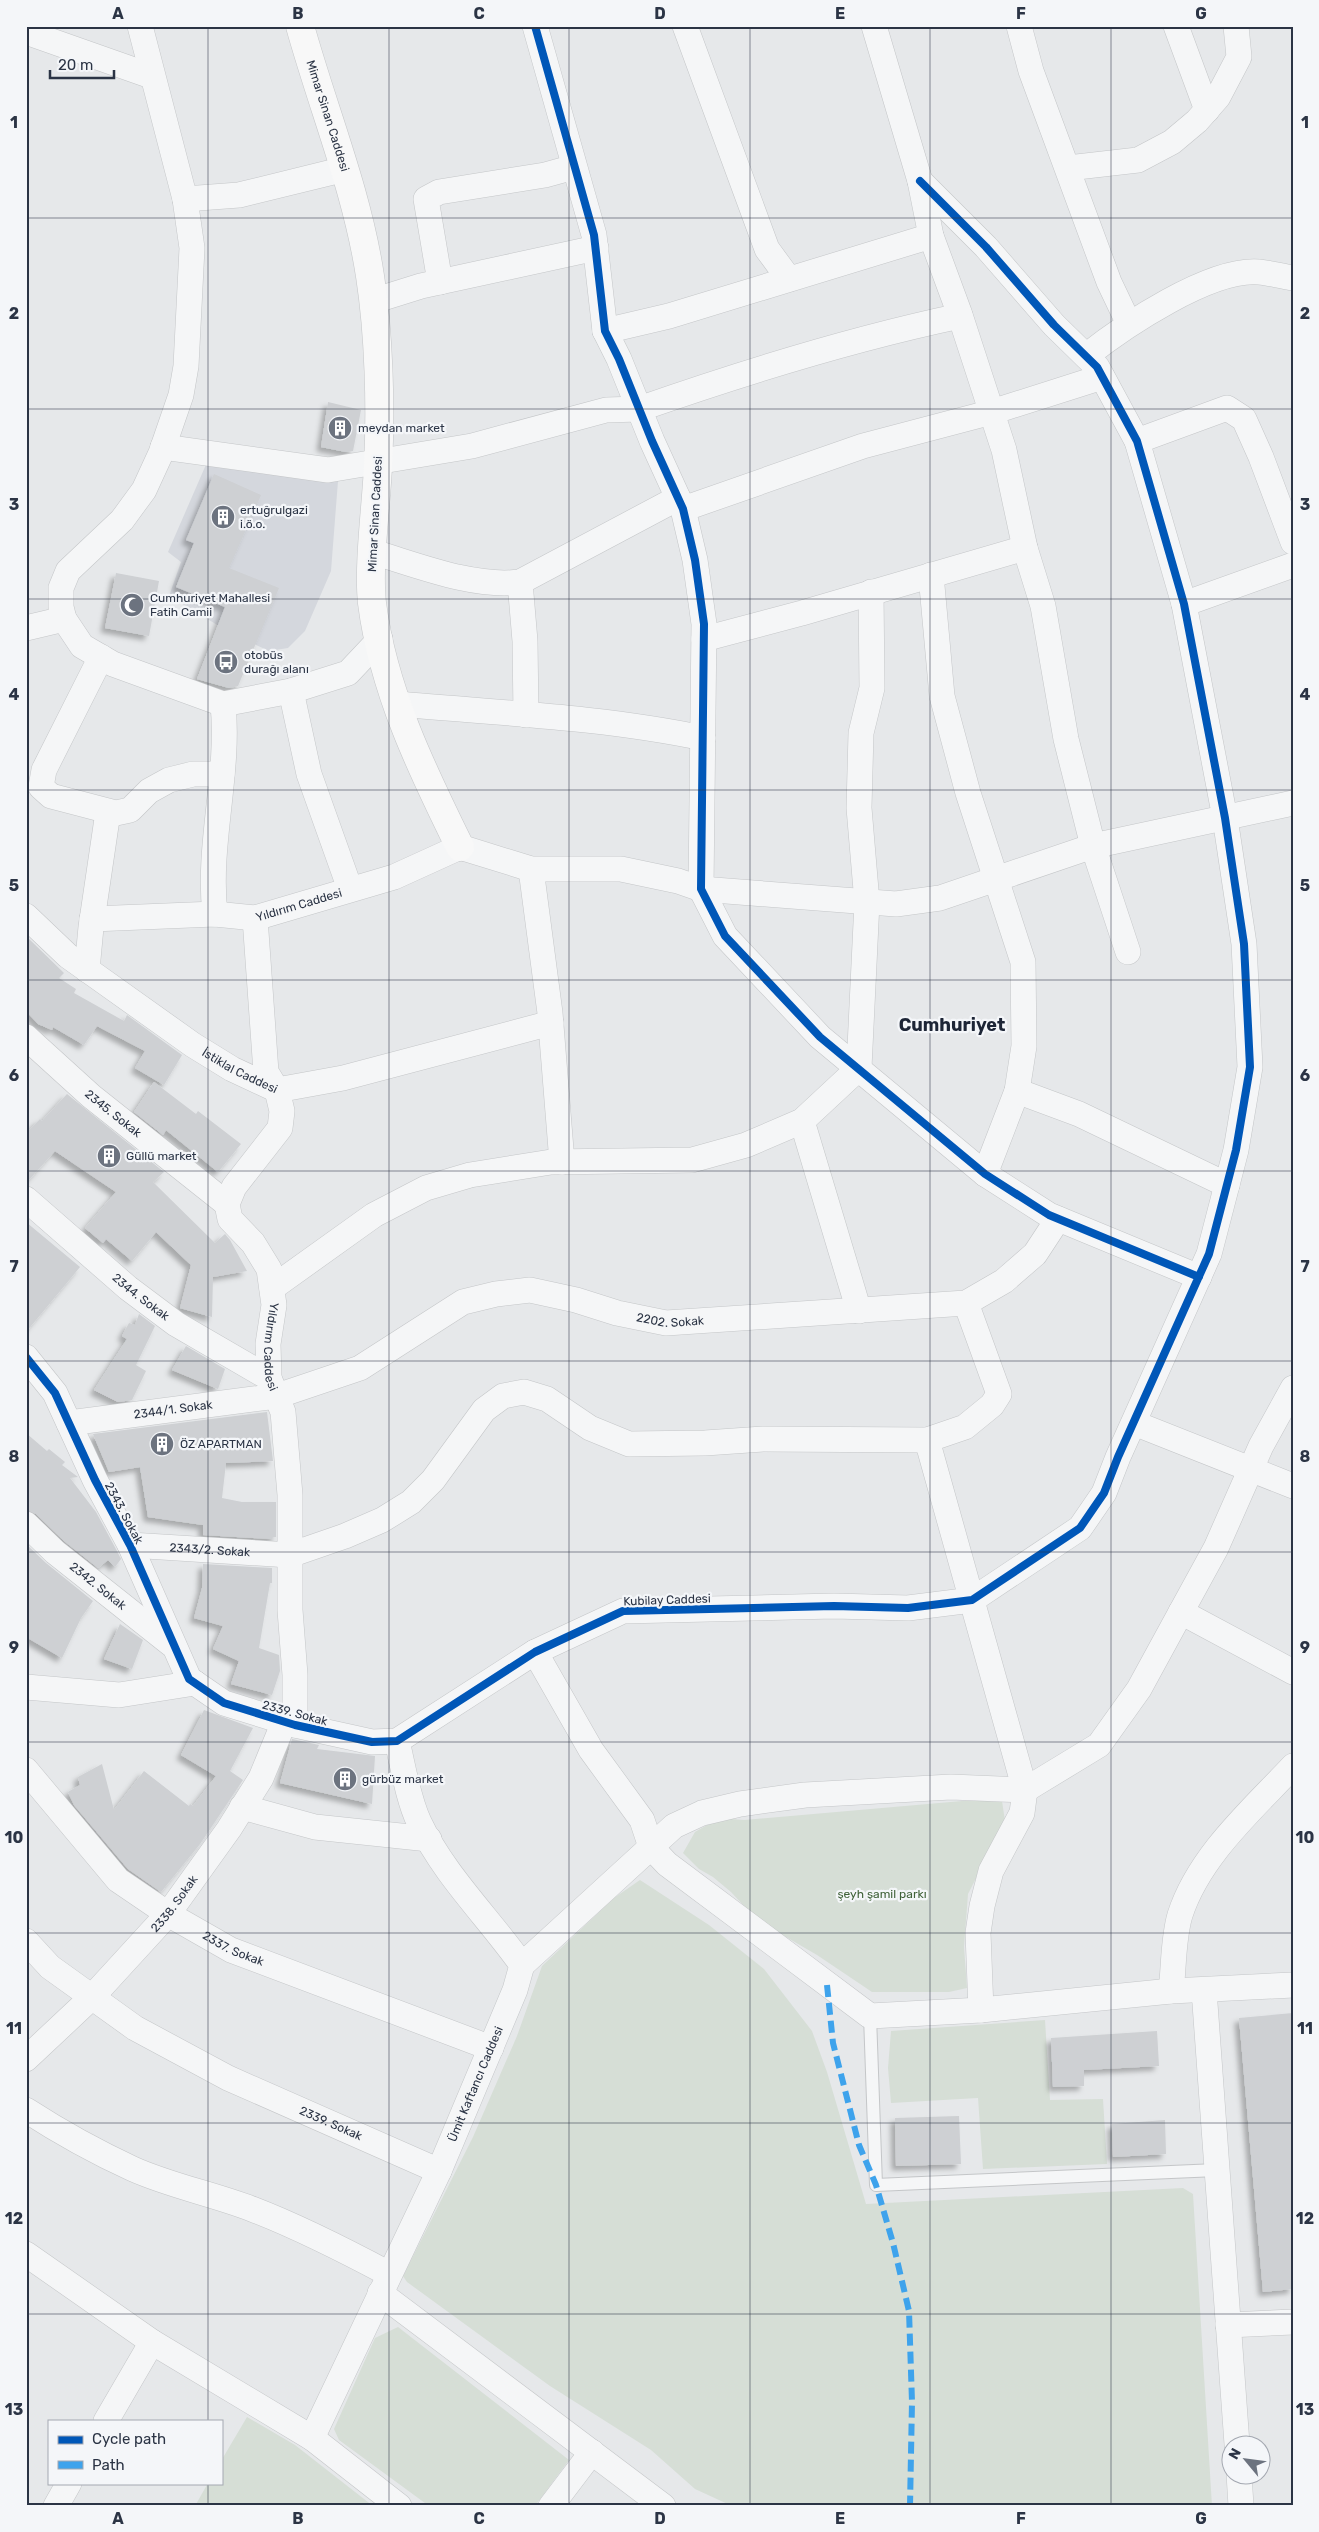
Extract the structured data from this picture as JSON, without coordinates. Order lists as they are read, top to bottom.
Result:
{
  "streets": {
    "street": [
      "Mimar Sinan Caddesi",
      "Yıldırım Caddesi",
      "İstiklal Caddesi",
      "2345. Sokak",
      "2344. Sokak",
      "2202. Sokak",
      "2344/1. Sokak",
      "2343. Sokak",
      "2343/2. Sokak",
      "2342. Sokak",
      "Kubilay Caddesi",
      "2339. Sokak",
      "2338. Sokak",
      "2337. Sokak",
      "Ümit Kaftancı Caddesi"
    ]
  },
  "crossings": [
    ["Mimar Sinan Caddesi", "Yıldırım Caddesi"],
    ["Yıldırım Caddesi", "İstiklal Caddesi"],
    ["Yıldırım Caddesi", "2345. Sokak"],
    ["Yıldırım Caddesi", "2344. Sokak"],
    ["Yıldırım Caddesi", "2202. Sokak"],
    ["Yıldırım Caddesi", "2344/1. Sokak"],
    ["Yıldırım Caddesi", "2343/2. Sokak"],
    ["Yıldırım Caddesi", "2339. Sokak"],
    ["Yıldırım Caddesi", "2338. Sokak"],
    ["2344. Sokak", "2202. Sokak"],
    ["2344. Sokak", "2344/1. Sokak"],
    ["2202. Sokak", "2344/1. Sokak"],
    ["2344/1. Sokak", "2343. Sokak"],
    ["2343. Sokak", "2343/2. Sokak"],
    ["2343. Sokak", "2342. Sokak"],
    ["2343. Sokak", "2339. Sokak"],
    ["Kubilay Caddesi", "2339. Sokak"],
    ["2339. Sokak", "2338. Sokak"],
    ["2339. Sokak", "Ümit Kaftancı Caddesi"],
    ["2338. Sokak", "2337. Sokak"],
    ["2337. Sokak", "Ümit Kaftancı Caddesi"]
  ],
  "districts": ["Cumhuriyet"],
  "parks": ["şeyh şamil parkı"],
  "places": {
    "building": [
      "meydan market",
      "ertuğrulgazi i.ö.o.",
      "Güllü market",
      "ÖZ APARTMAN",
      "gürbüz market"
    ],
    "mosque": ["Cumhuriyet Mahallesi Fatih Camii"],
    "bus stop": ["otobüs durağı alanı"]
  },
  "legend": ["Cycle path", "Path"],
  "scale_bar": "20 m",
  "north": "top left",
  "grid": {
    "columns": [
      "A",
      "B",
      "C",
      "D",
      "E",
      "F",
      "G"
    ],
    "rows": [
      "1",
      "2",
      "3",
      "4",
      "5",
      "6",
      "7",
      "8",
      "9",
      "10",
      "11",
      "12",
      "13"
    ]
  }
}
